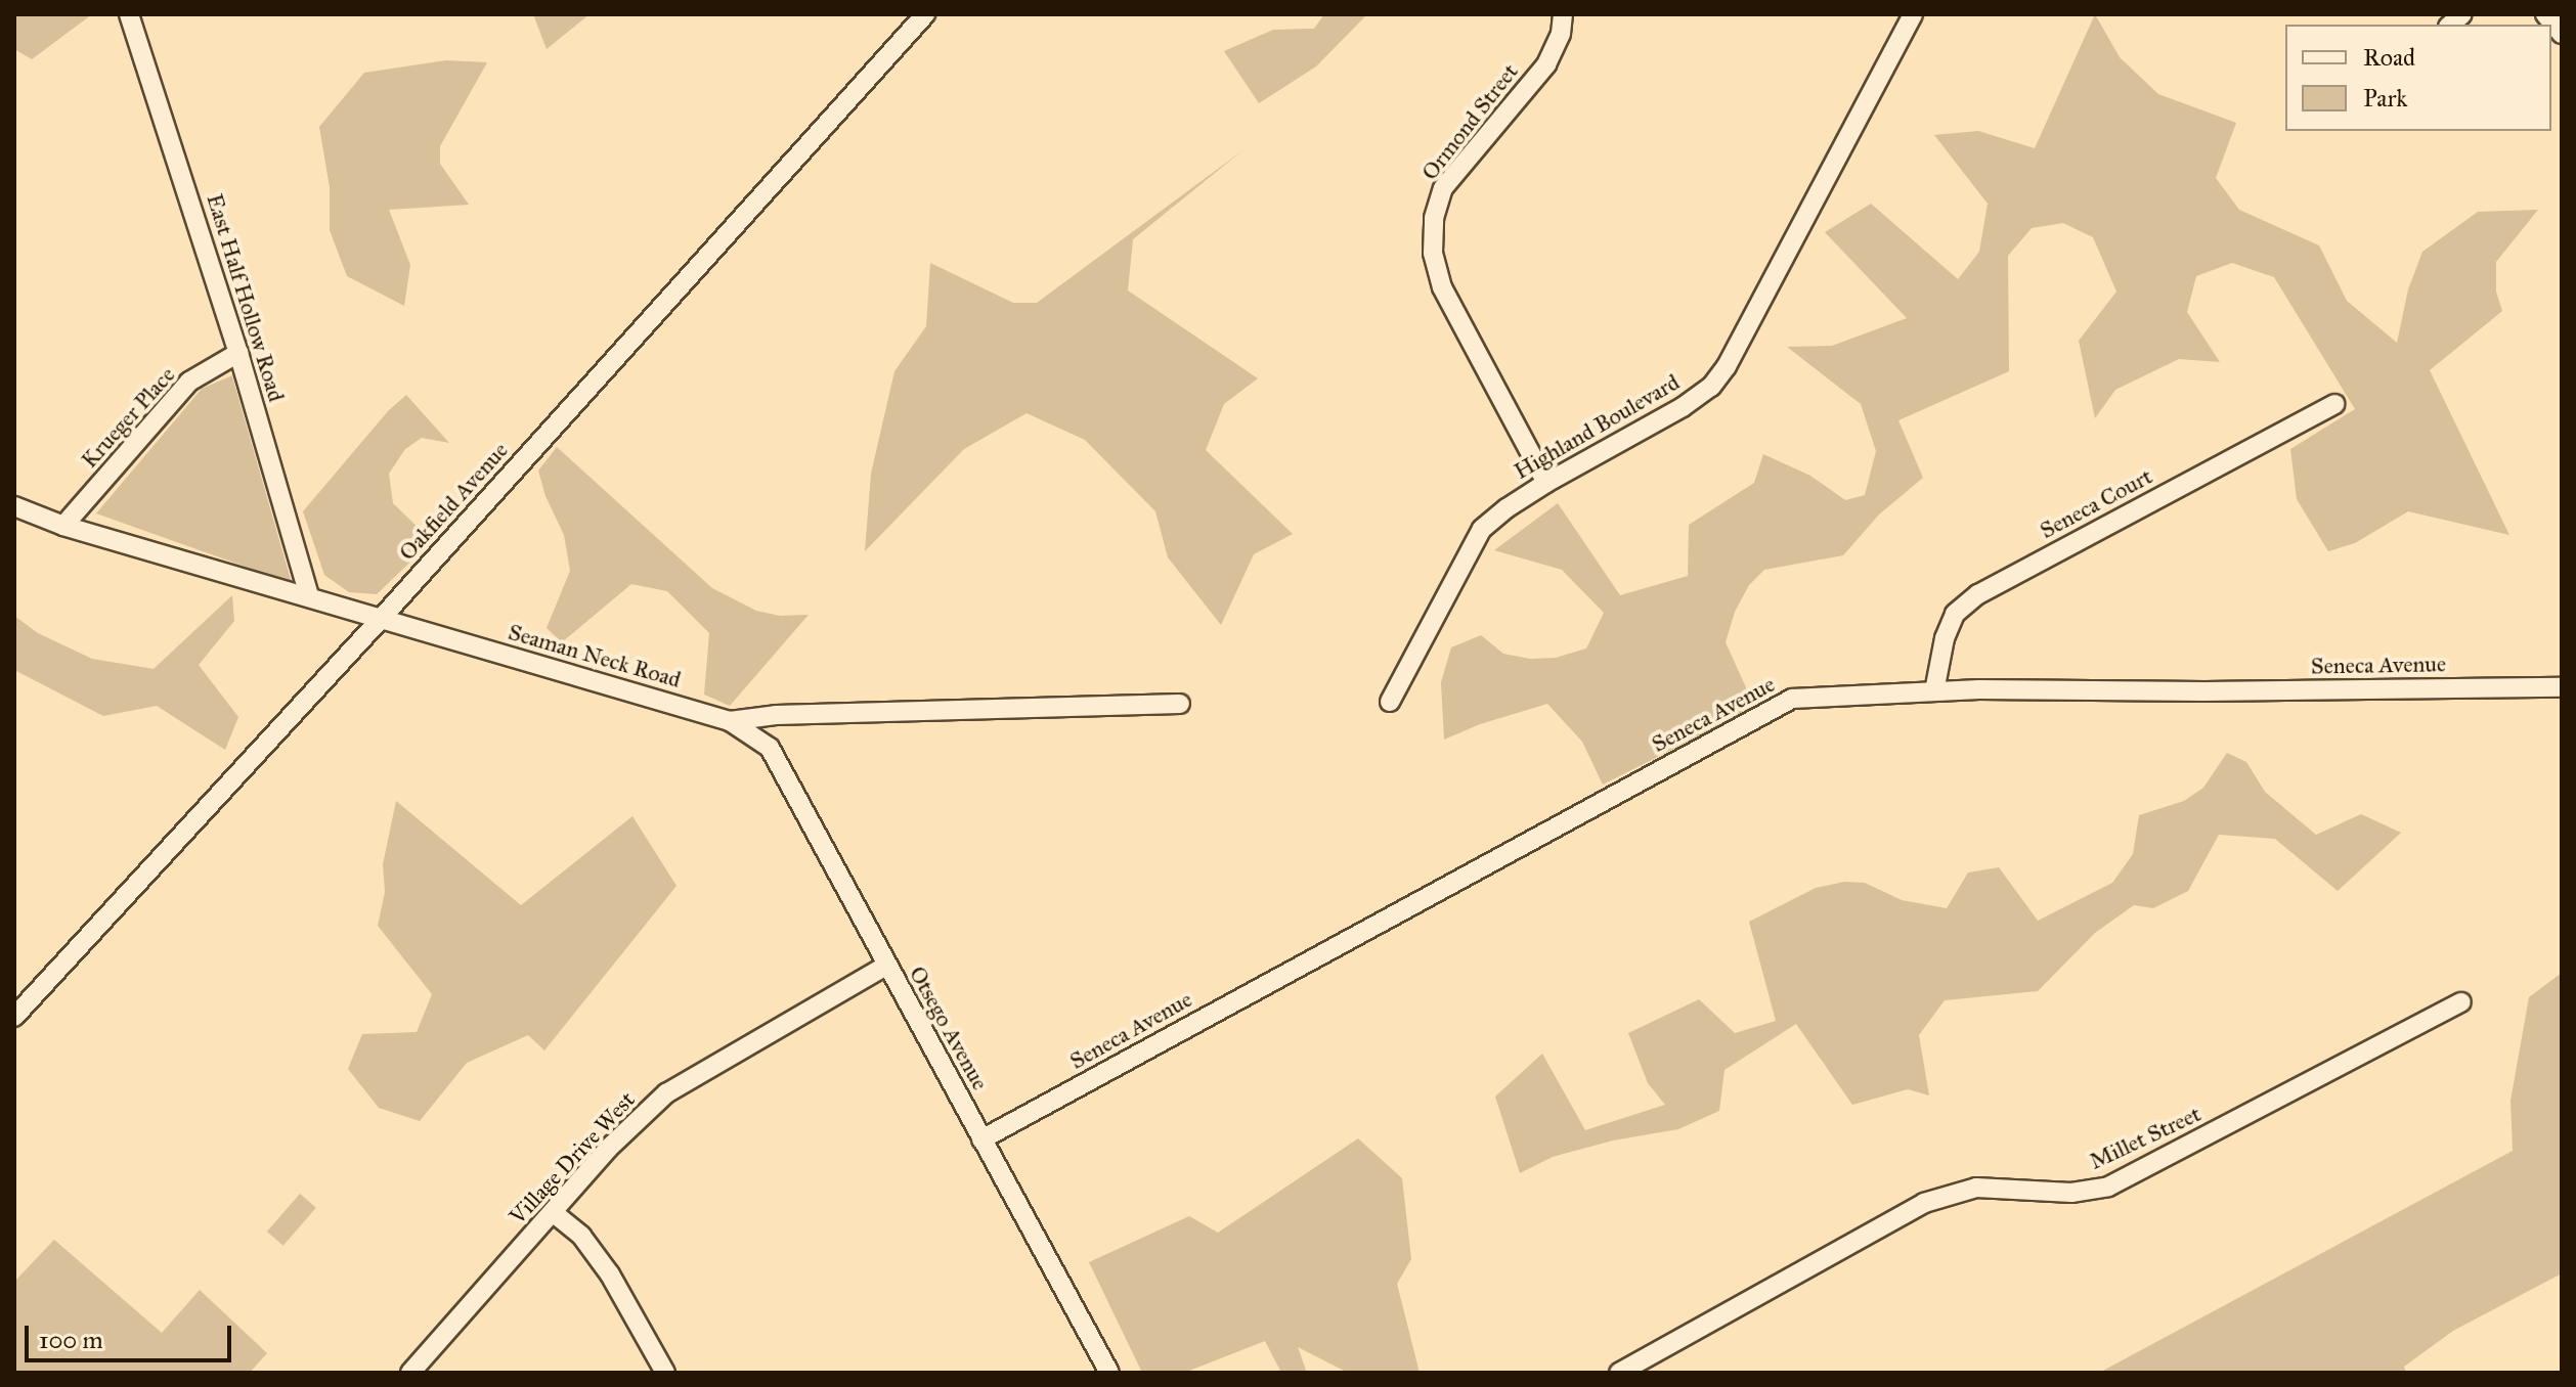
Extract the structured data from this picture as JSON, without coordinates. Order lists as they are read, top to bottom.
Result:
{
  "streets": {
    "street": [
      "Ormond Street",
      "East Half Hollow Road",
      "Krueger Place",
      "Highland Boulevard",
      "Oakfield Avenue",
      "Seneca Court",
      "Seaman Neck Road",
      "Seneca Avenue",
      "Otsego Avenue",
      "Millet Street",
      "Village Drive West"
    ]
  },
  "crossings": [
    ["Ormond Street", "Highland Boulevard"],
    ["East Half Hollow Road", "Krueger Place"],
    ["East Half Hollow Road", "Seaman Neck Road"],
    ["Krueger Place", "Seaman Neck Road"],
    ["Oakfield Avenue", "Seaman Neck Road"],
    ["Seneca Court", "Seneca Avenue"],
    ["Seaman Neck Road", "Otsego Avenue"],
    ["Seneca Avenue", "Otsego Avenue"],
    ["Otsego Avenue", "Village Drive West"]
  ],
  "legend": ["Road", "Park"],
  "scale_bar": "100 m"
}
